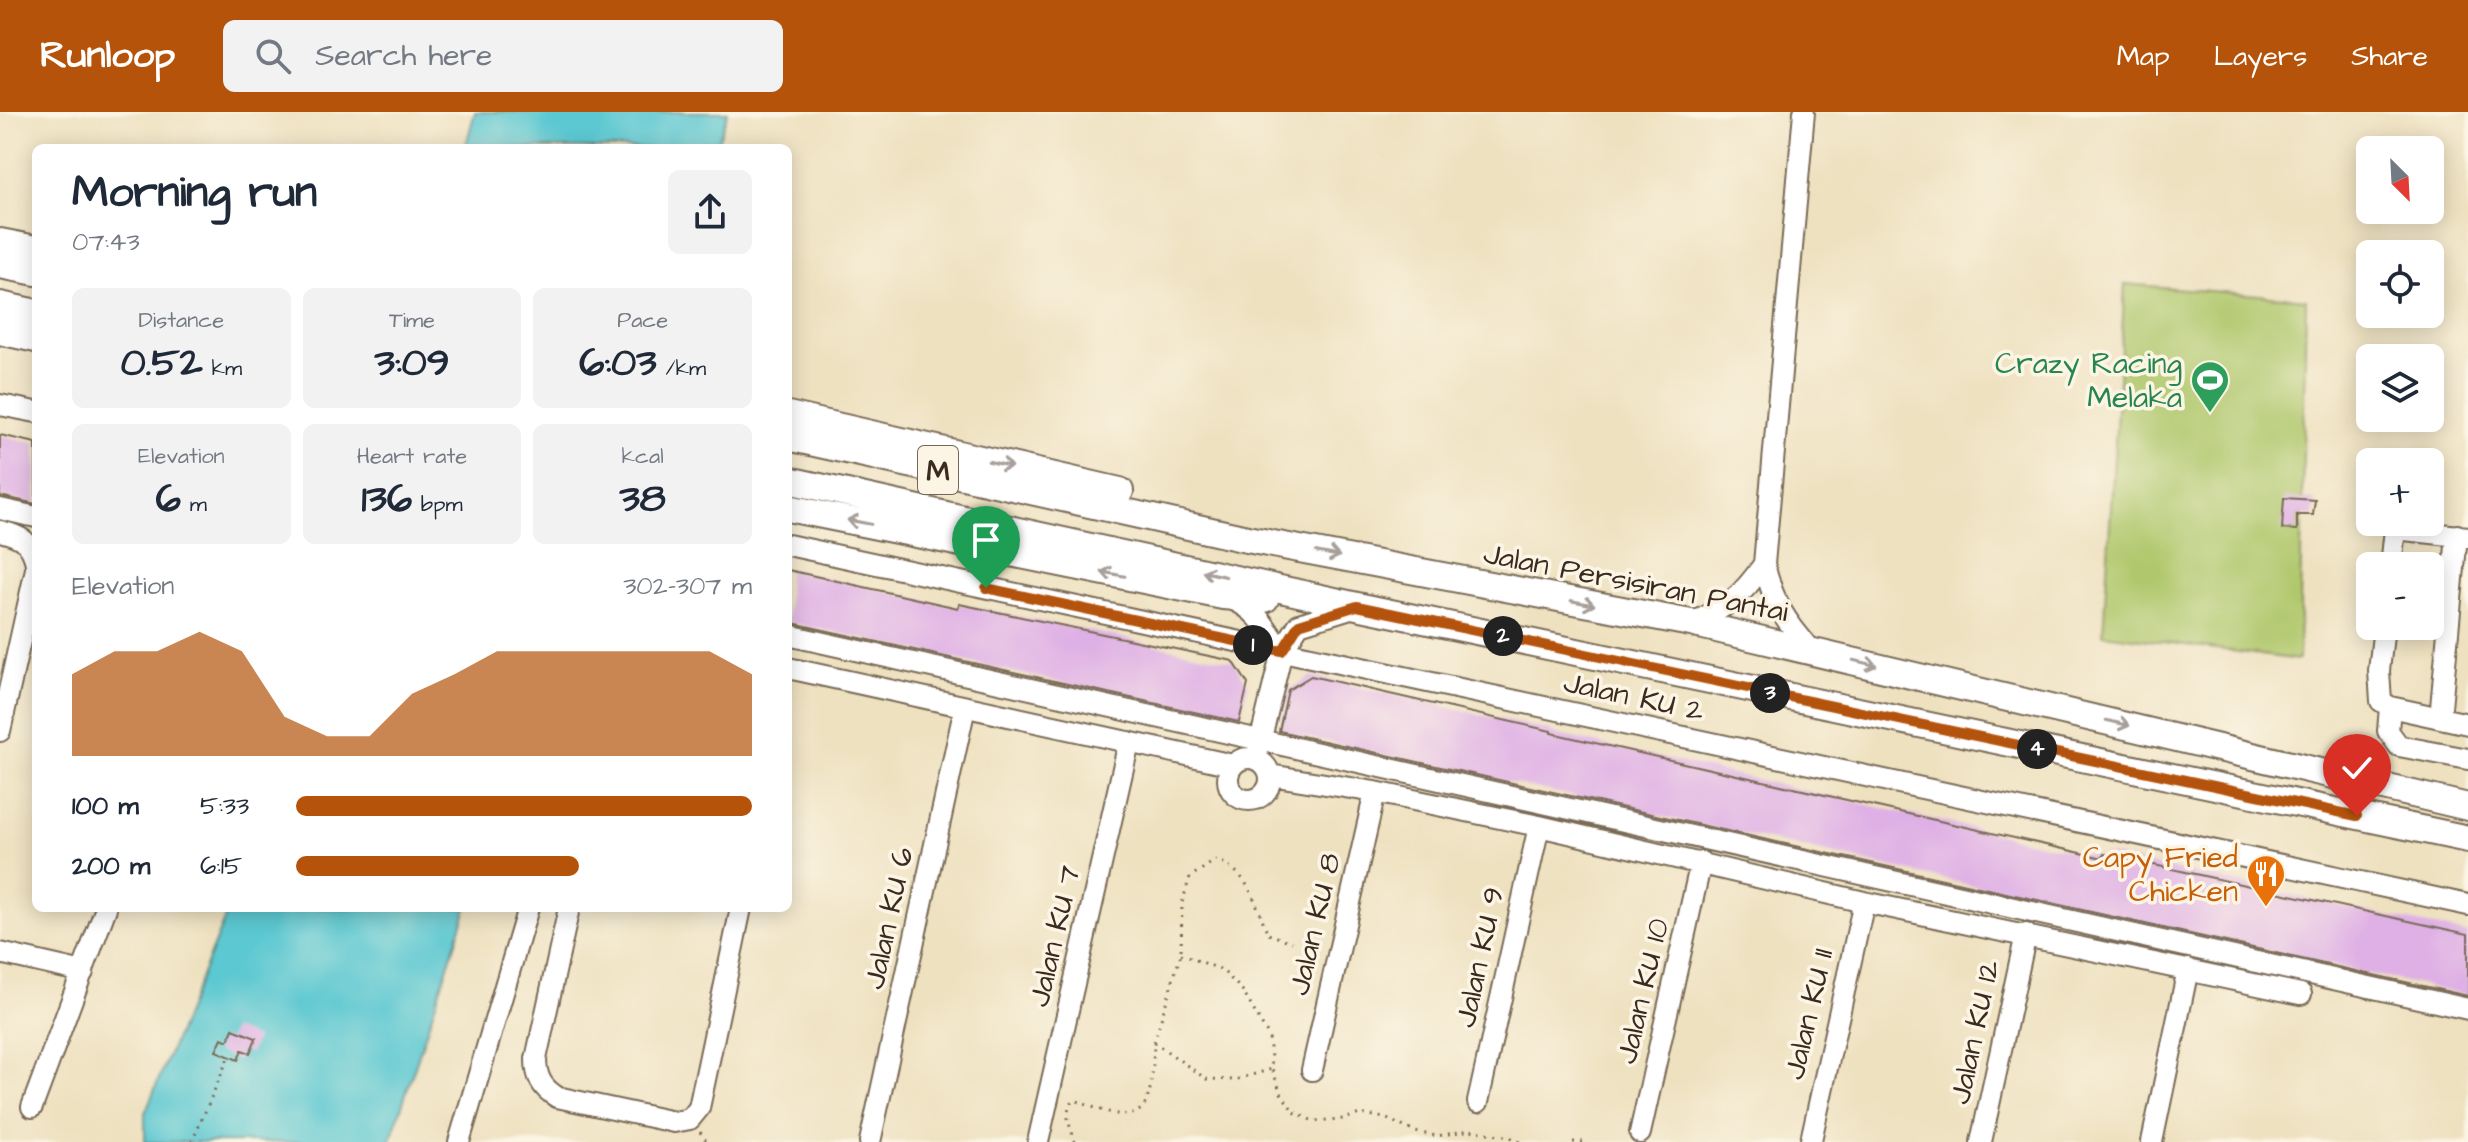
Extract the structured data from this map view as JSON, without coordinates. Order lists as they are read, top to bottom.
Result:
{
  "streets": {
    "main road": ["M", "Jalan Persisiran Pantai"],
    "street": [
      "Jalan KU 2",
      "Jalan KU 6",
      "Jalan KU 8",
      "Jalan KU 7",
      "Jalan KU 9",
      "Jalan KU 10",
      "Jalan KU 11",
      "Jalan KU 12"
    ]
  },
  "places": {
    "sports": ["Crazy Racing Melaka"],
    "restaurant": ["Capy Fried Chicken"]
  },
  "north": "bottom right",
  "page": {
    "header": "Runloop",
    "search": "Search here",
    "nav": ["Map", "Layers", "Share"],
    "map_buttons": ["+", "−"],
    "heading": ["Morning run", "07:43"],
    "stats": [
      ["Distance", "0.52 km"],
      ["Time", "3:09"],
      ["Pace", "6:03 /km"],
      ["Elevation", "6 m"],
      ["Heart rate", "136 bpm"],
      ["kcal", "38"]
    ],
    "chart": ["Elevation", "302–307 m"],
    "pins": [
      "2",
      "1",
      "3",
      "4"
    ],
    "list": [
      {
        "name": "100 m",
        "note": "5:33"
      },
      {
        "name": "200 m",
        "note": "6:15"
      }
    ]
  }
}
